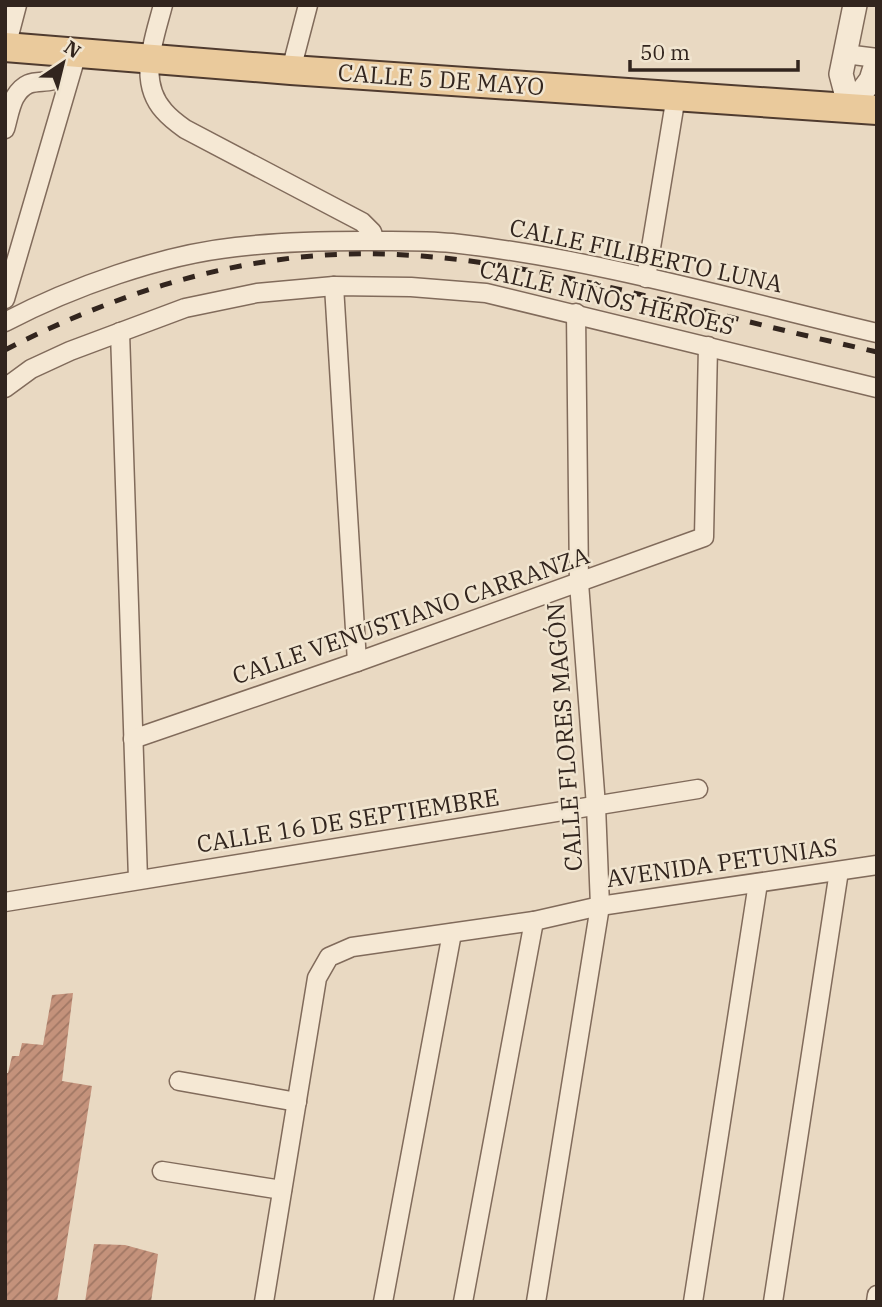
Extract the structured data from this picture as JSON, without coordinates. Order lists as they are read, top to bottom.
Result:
{
  "streets": {
    "main road": ["CALLE 5 DE MAYO"],
    "street": [
      "CALLE FILIBERTO LUNA",
      "CALLE NIÑOS HÉROES",
      "CALLE VENUSTIANO CARRANZA",
      "CALLE FLORES MAGÓN",
      "CALLE 16 DE SEPTIEMBRE",
      "AVENIDA PETUNIAS"
    ]
  },
  "crossings": [
    ["CALLE NIÑOS HÉROES", "CALLE VENUSTIANO CARRANZA"],
    ["CALLE NIÑOS HÉROES", "CALLE FLORES MAGÓN"],
    ["CALLE VENUSTIANO CARRANZA", "CALLE FLORES MAGÓN"],
    ["CALLE FLORES MAGÓN", "CALLE 16 DE SEPTIEMBRE"],
    ["CALLE FLORES MAGÓN", "AVENIDA PETUNIAS"]
  ],
  "scale_bar": "50 m",
  "north": "top right"
}
